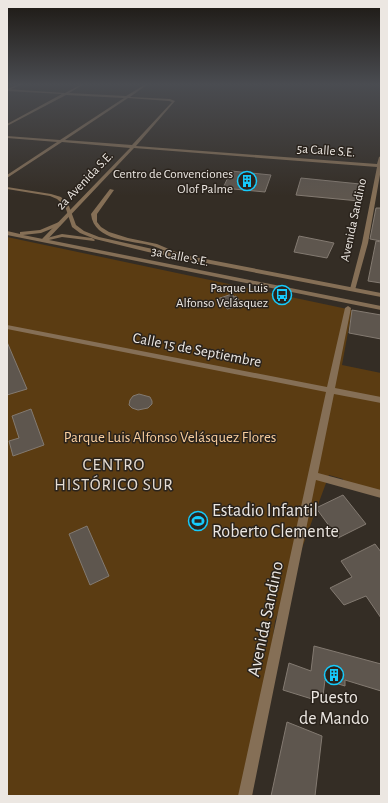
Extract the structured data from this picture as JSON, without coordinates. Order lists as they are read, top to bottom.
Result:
{
  "streets": {
    "street": [
      "5a Calle S.E.",
      "2a Avenida S.E.",
      "Avenida Sandino",
      "3a Calle S.E.",
      "Calle 15 de Septiembre"
    ]
  },
  "crossings": [
    ["5a Calle S.E.", "2a Avenida S.E."],
    ["5a Calle S.E.", "Avenida Sandino"],
    ["2a Avenida S.E.", "3a Calle S.E."],
    ["Avenida Sandino", "3a Calle S.E."],
    ["Avenida Sandino", "Calle 15 de Septiembre"]
  ],
  "districts": ["CENTRO HISTÓRICO SUR"],
  "parks": ["Parque Luis Alfonso Velásquez Flores"],
  "places": {
    "building": ["Centro de Convenciones Olof Palme", "Puesto de Mando"],
    "bus stop": ["Parque Luis Alfonso Velásquez"],
    "sports": ["Estadio Infantil Roberto Clemente"]
  }
}
